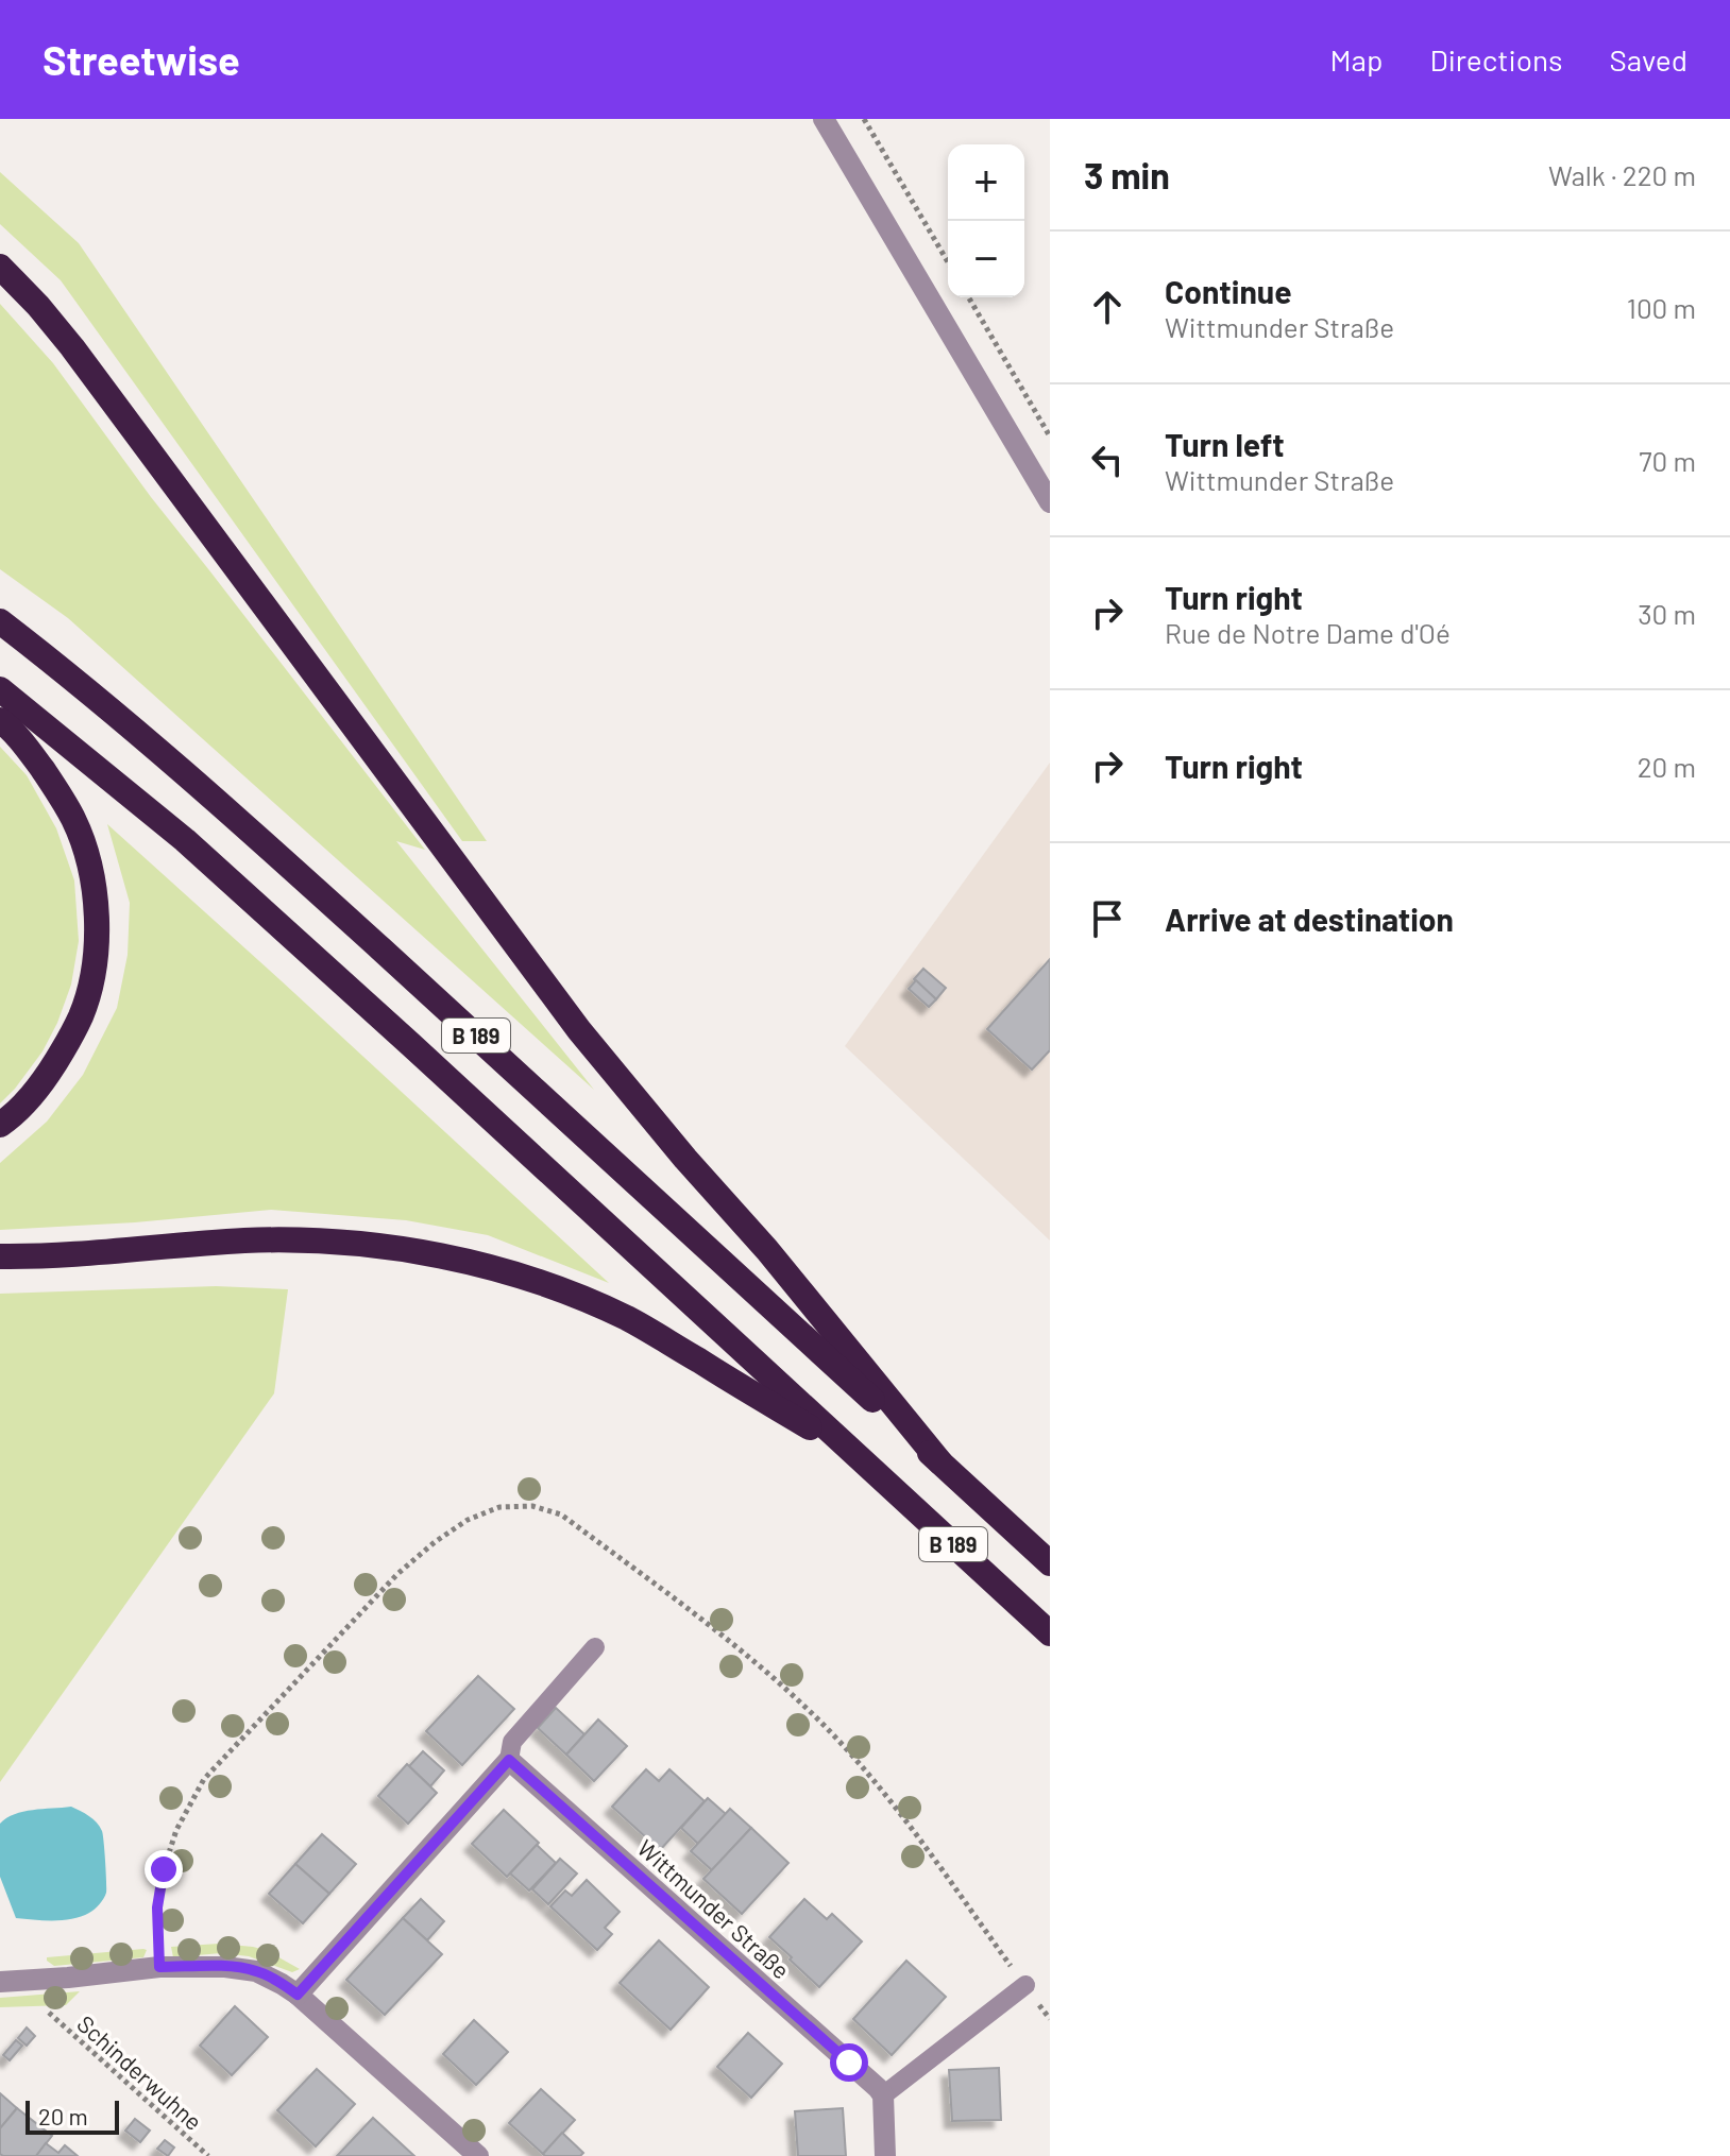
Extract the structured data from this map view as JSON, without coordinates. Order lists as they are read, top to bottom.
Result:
{
  "streets": {
    "highway": ["B 189"],
    "street": ["Wittmunder Straße"],
    "path": ["Schinderwuhne"]
  },
  "scale_bar": "20 m",
  "page": {
    "header": "Streetwise",
    "nav": ["Map", "Directions", "Saved"],
    "heading": ["3 min", "Walk · 220 m"],
    "map_buttons": ["+", "−"],
    "list": [
      ["Continue", "Wittmunder Straße", "100 m"],
      ["Turn left", "Wittmunder Straße", "70 m"],
      ["Turn right", "Rue de Notre Dame d'Oé", "30 m"],
      ["Turn right", "20 m"],
      "Arrive at destination"
    ],
    "scale": "20 m"
  }
}
